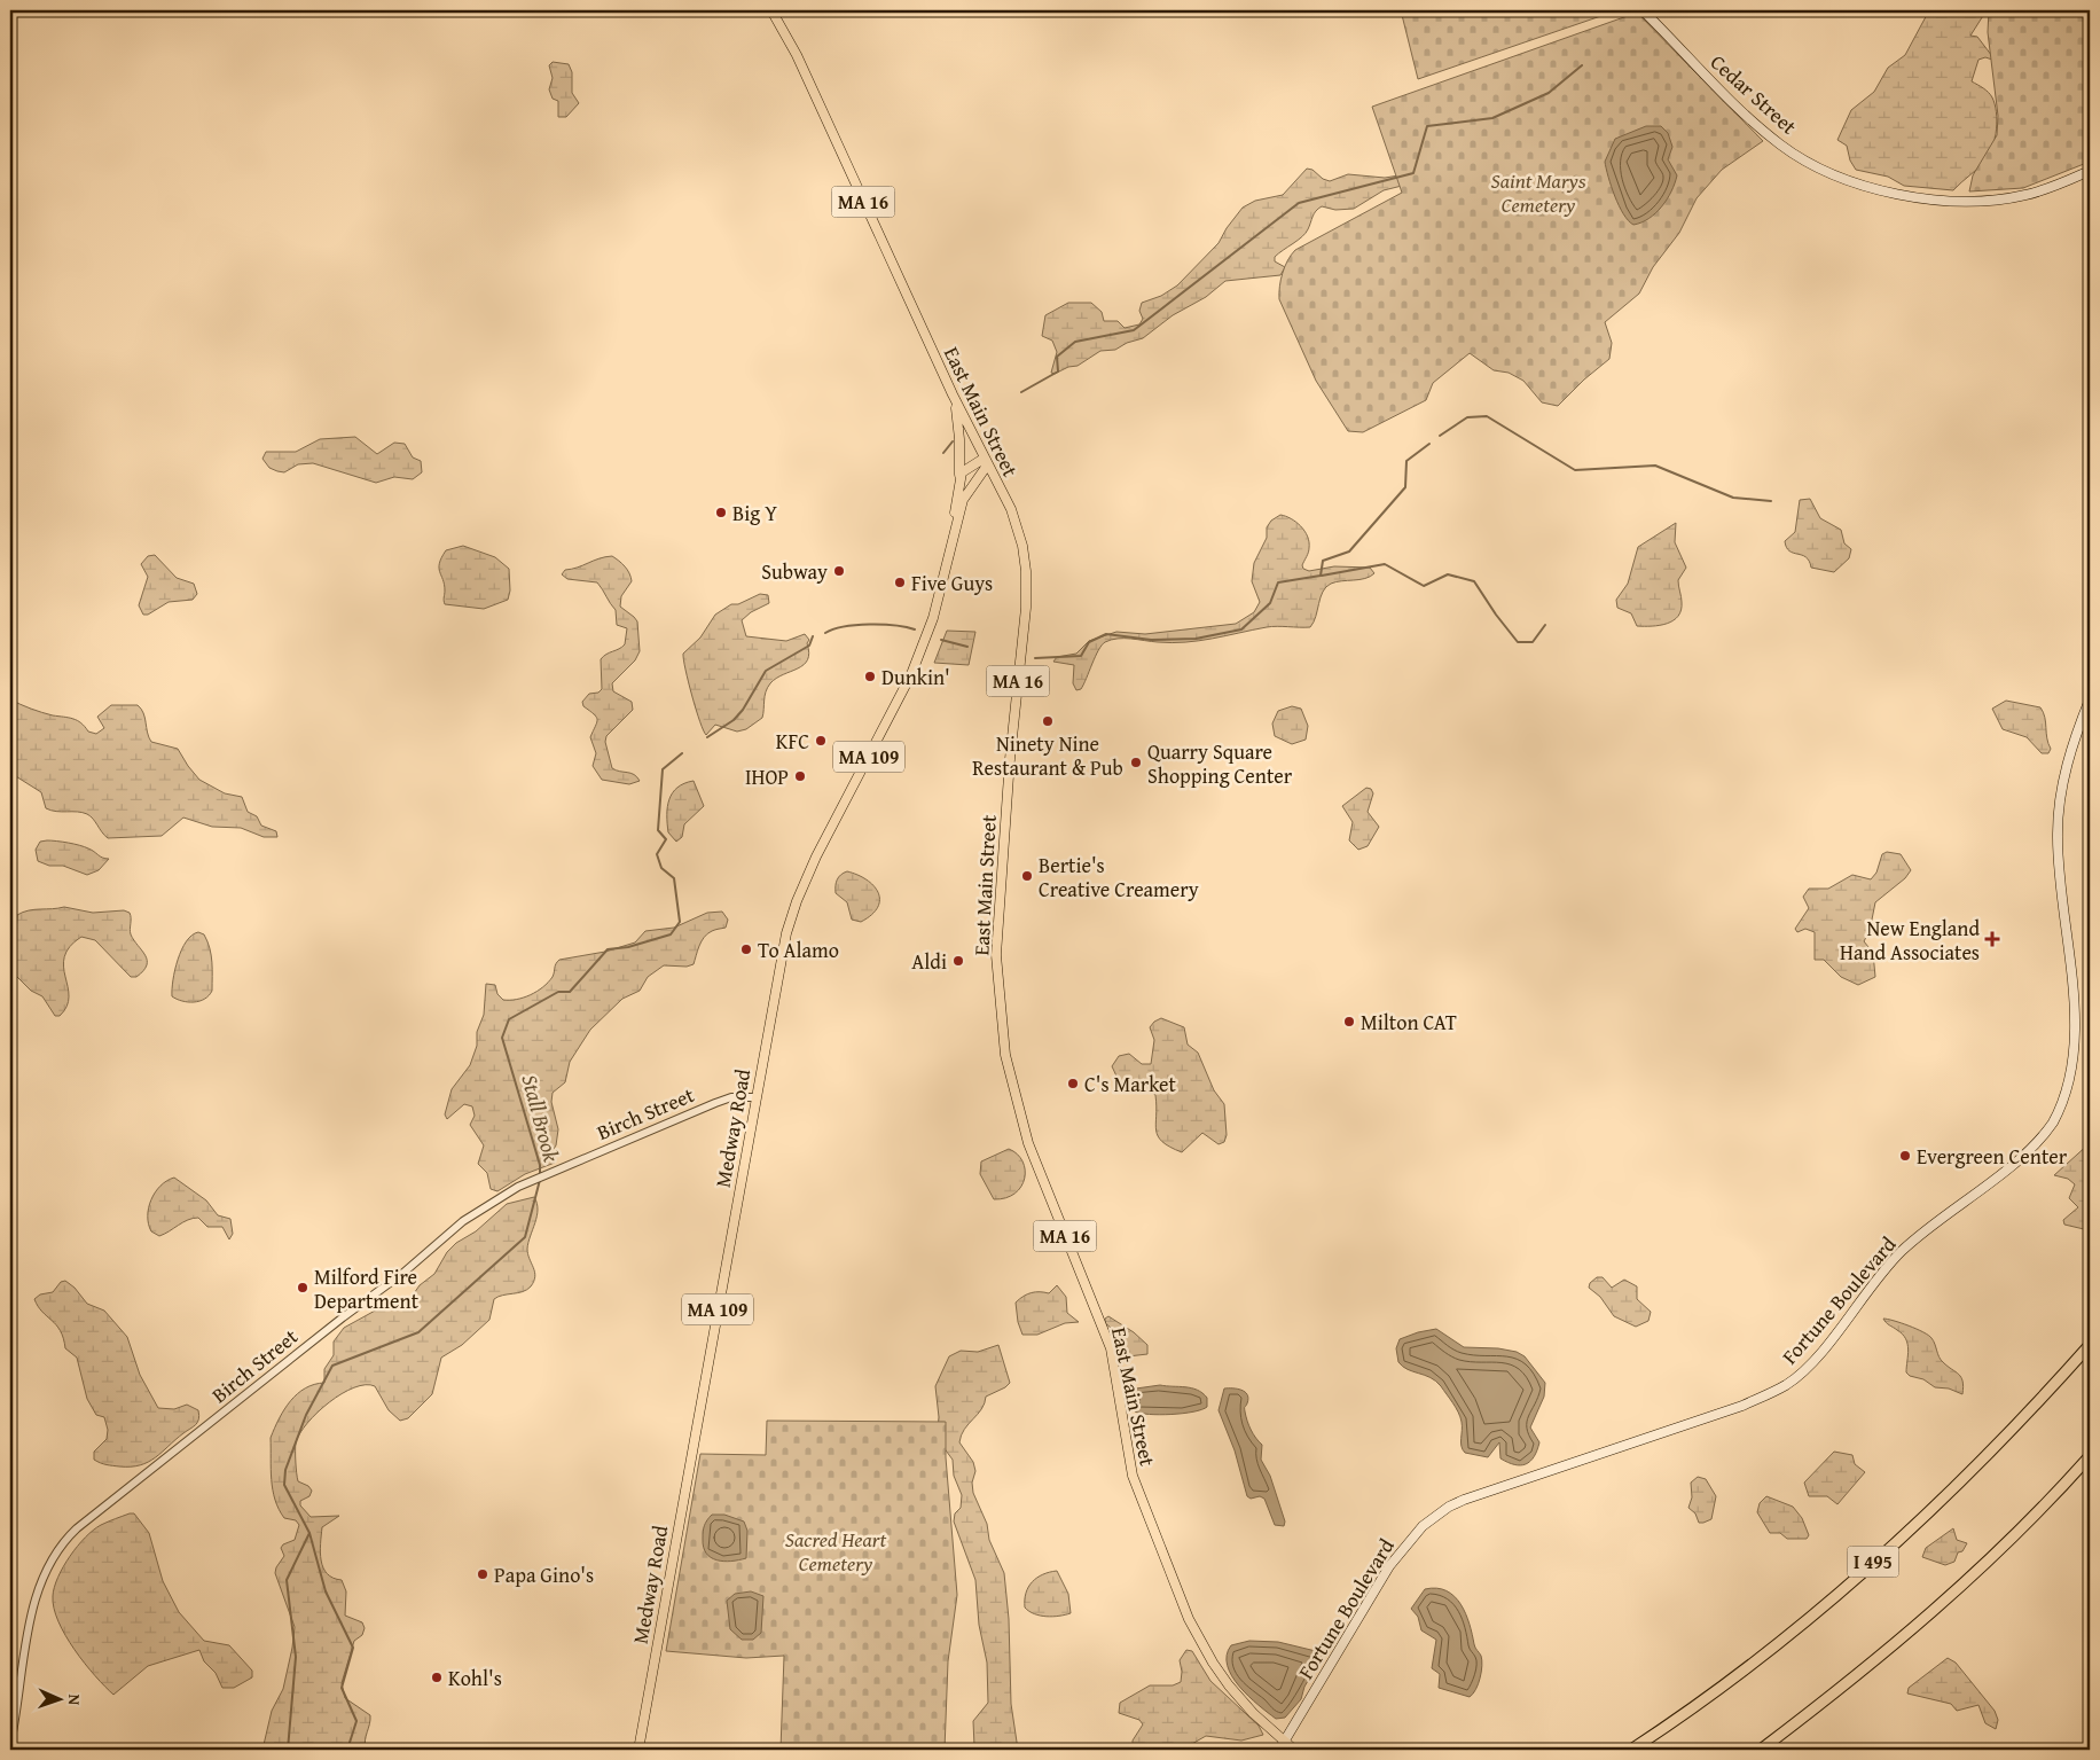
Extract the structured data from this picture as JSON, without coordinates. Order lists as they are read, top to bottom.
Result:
{
  "streets": {
    "highway": ["I 495"],
    "main road": [
      "Cedar Street",
      "MA 16",
      "East Main Street",
      "MA 109",
      "Medway Road",
      "Fortune Boulevard"
    ],
    "street": ["Birch Street"]
  },
  "crossings": [
    ["East Main Street", "Medway Road"],
    ["East Main Street", "Fortune Boulevard"],
    ["Birch Street", "Medway Road"]
  ],
  "water": ["Stall Brook"],
  "parks": ["Saint Marys Cemetery", "Sacred Heart Cemetery"],
  "places": {
    "other": [
      "Big Y",
      "Subway",
      "Five Guys",
      "Dunkin'",
      "Ninety Nine Restaurant & Pub",
      "KFC",
      "Quarry Square Shopping Center",
      "IHOP",
      "Bertie's Creative Creamery",
      "To Alamo",
      "Aldi",
      "Milton CAT",
      "C's Market",
      "Evergreen Center",
      "Milford Fire Department",
      "Papa Gino's",
      "Kohl's"
    ],
    "health": ["New England Hand Associates"]
  },
  "north": "right"
}
